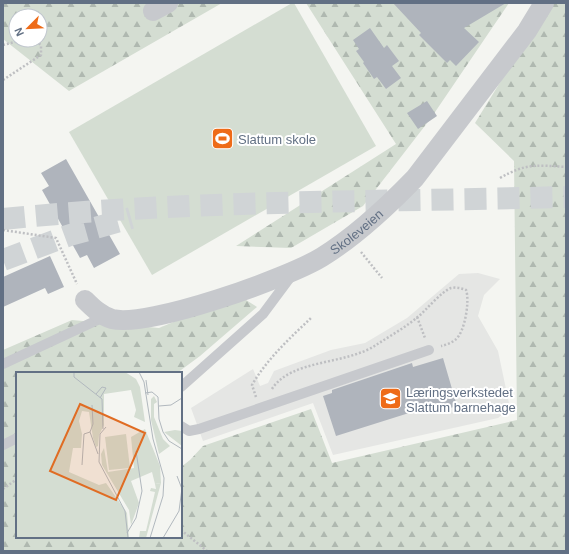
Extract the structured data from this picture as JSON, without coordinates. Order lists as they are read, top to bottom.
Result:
{
  "streets": {
    "street": ["Skoleveien"]
  },
  "places": {
    "sports": ["Slattum skole"],
    "school or university": ["Læringsverkstedet Slattum barnehage"]
  },
  "north": "bottom left"
}
